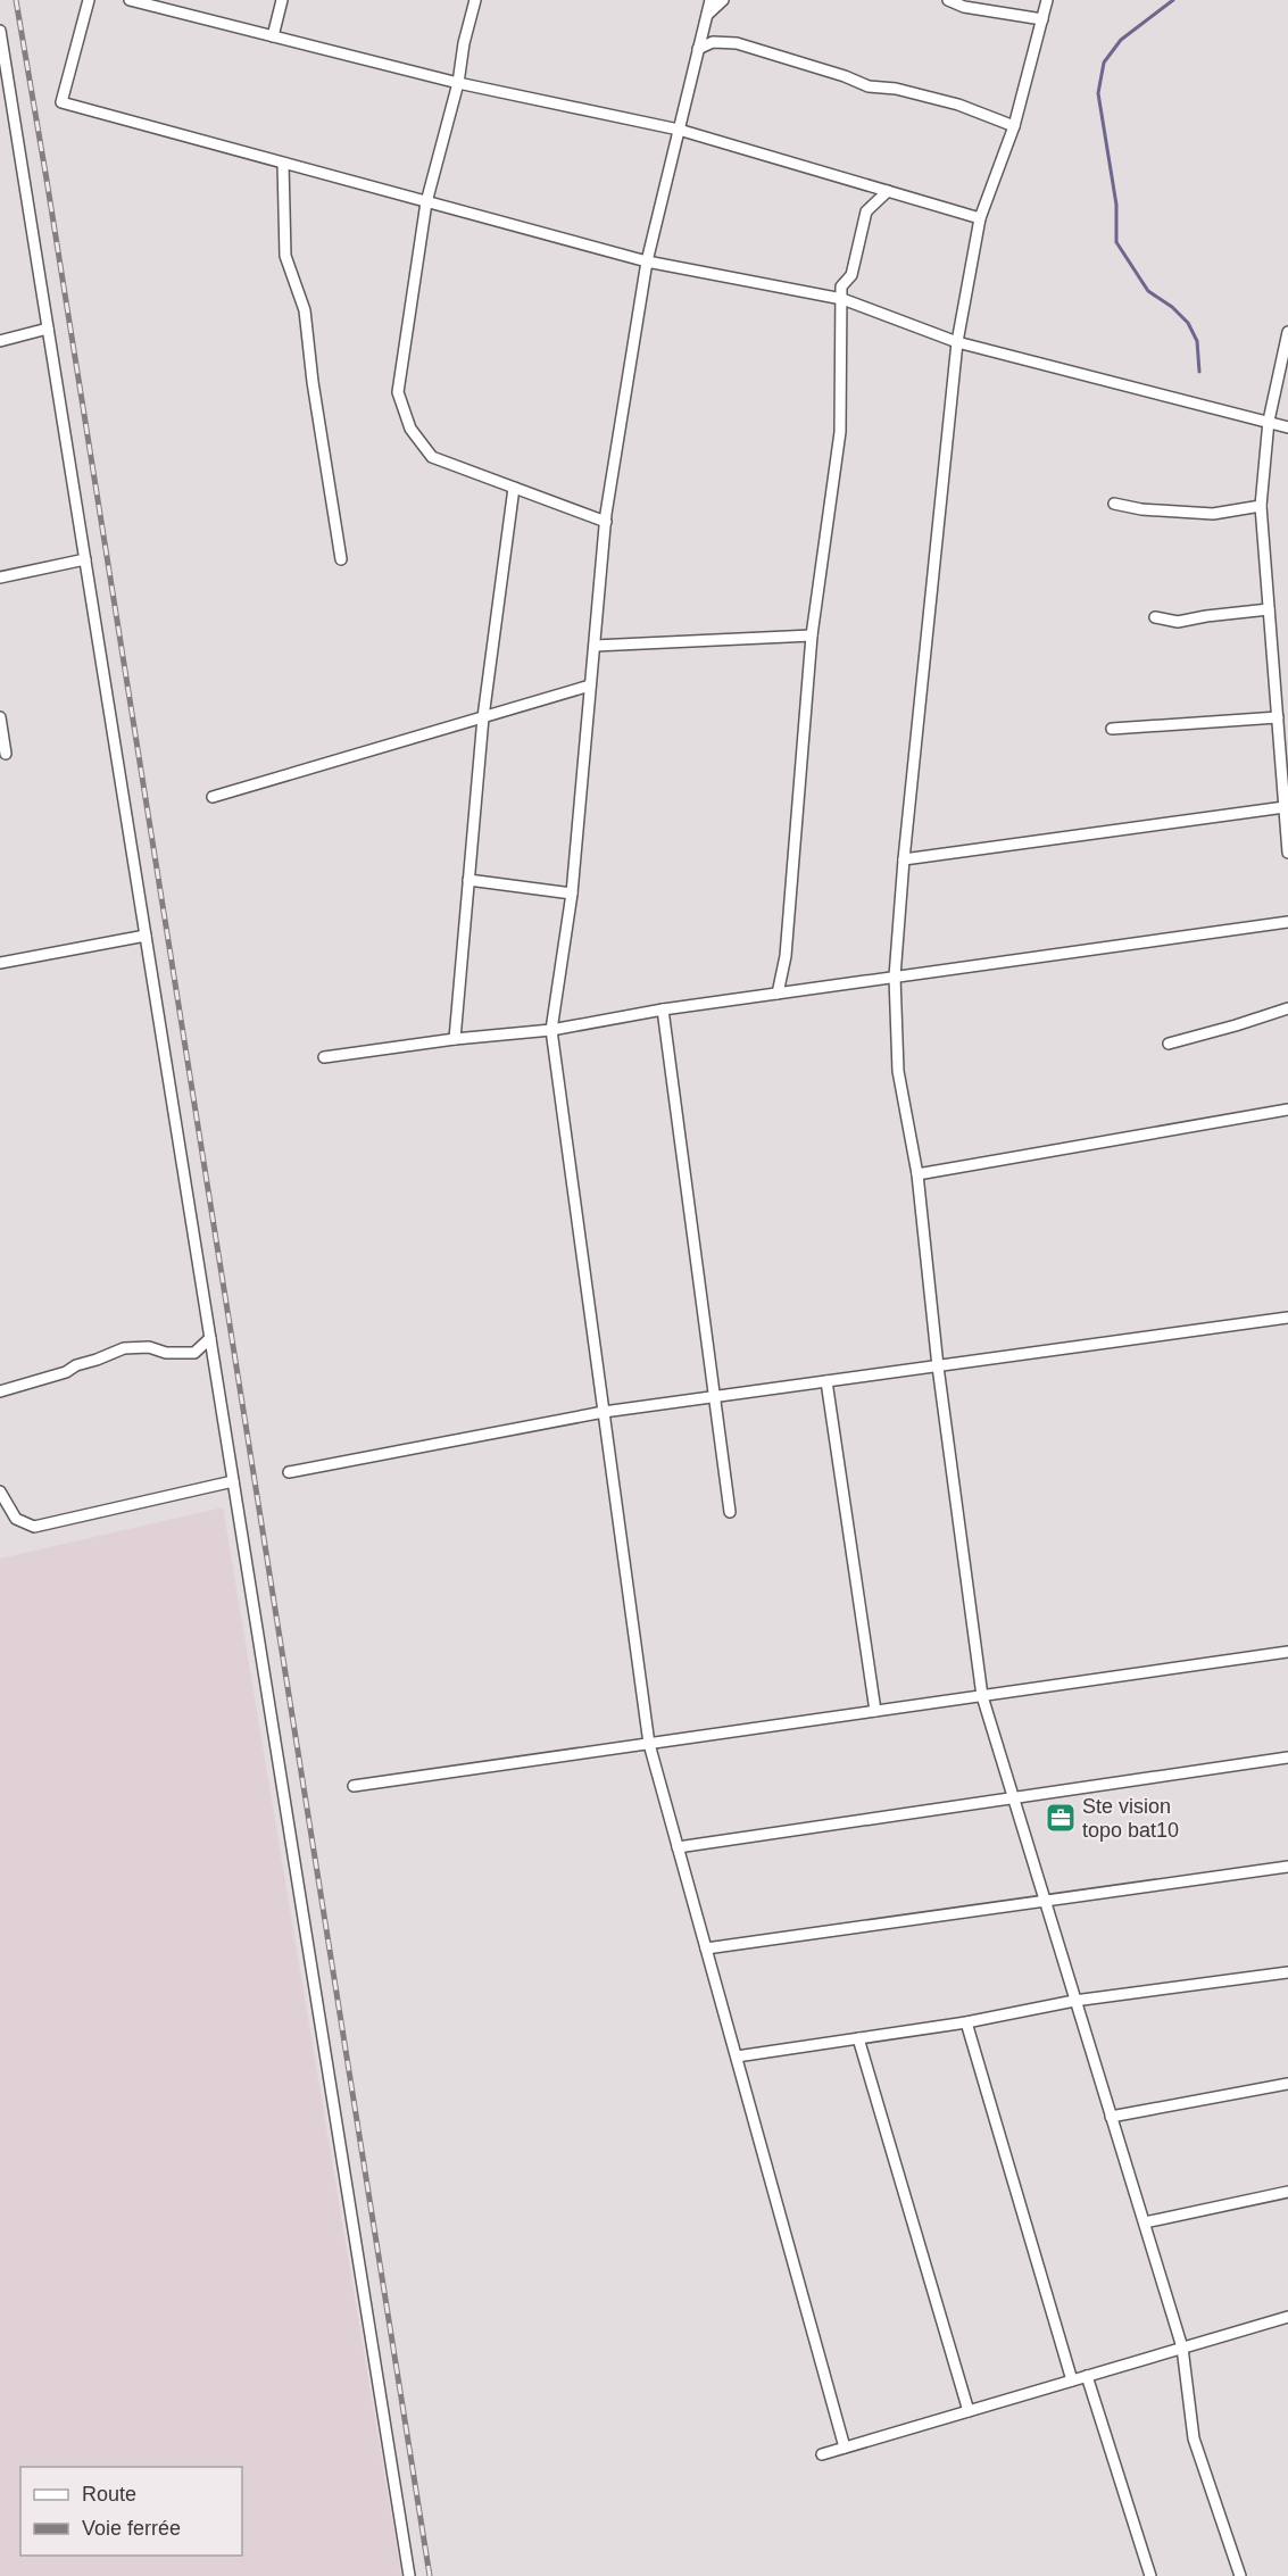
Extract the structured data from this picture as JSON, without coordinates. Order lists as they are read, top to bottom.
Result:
{
  "places": {
    "office": ["Ste vision topo bat10"]
  },
  "legend": ["Route", "Voie ferrée"]
}
